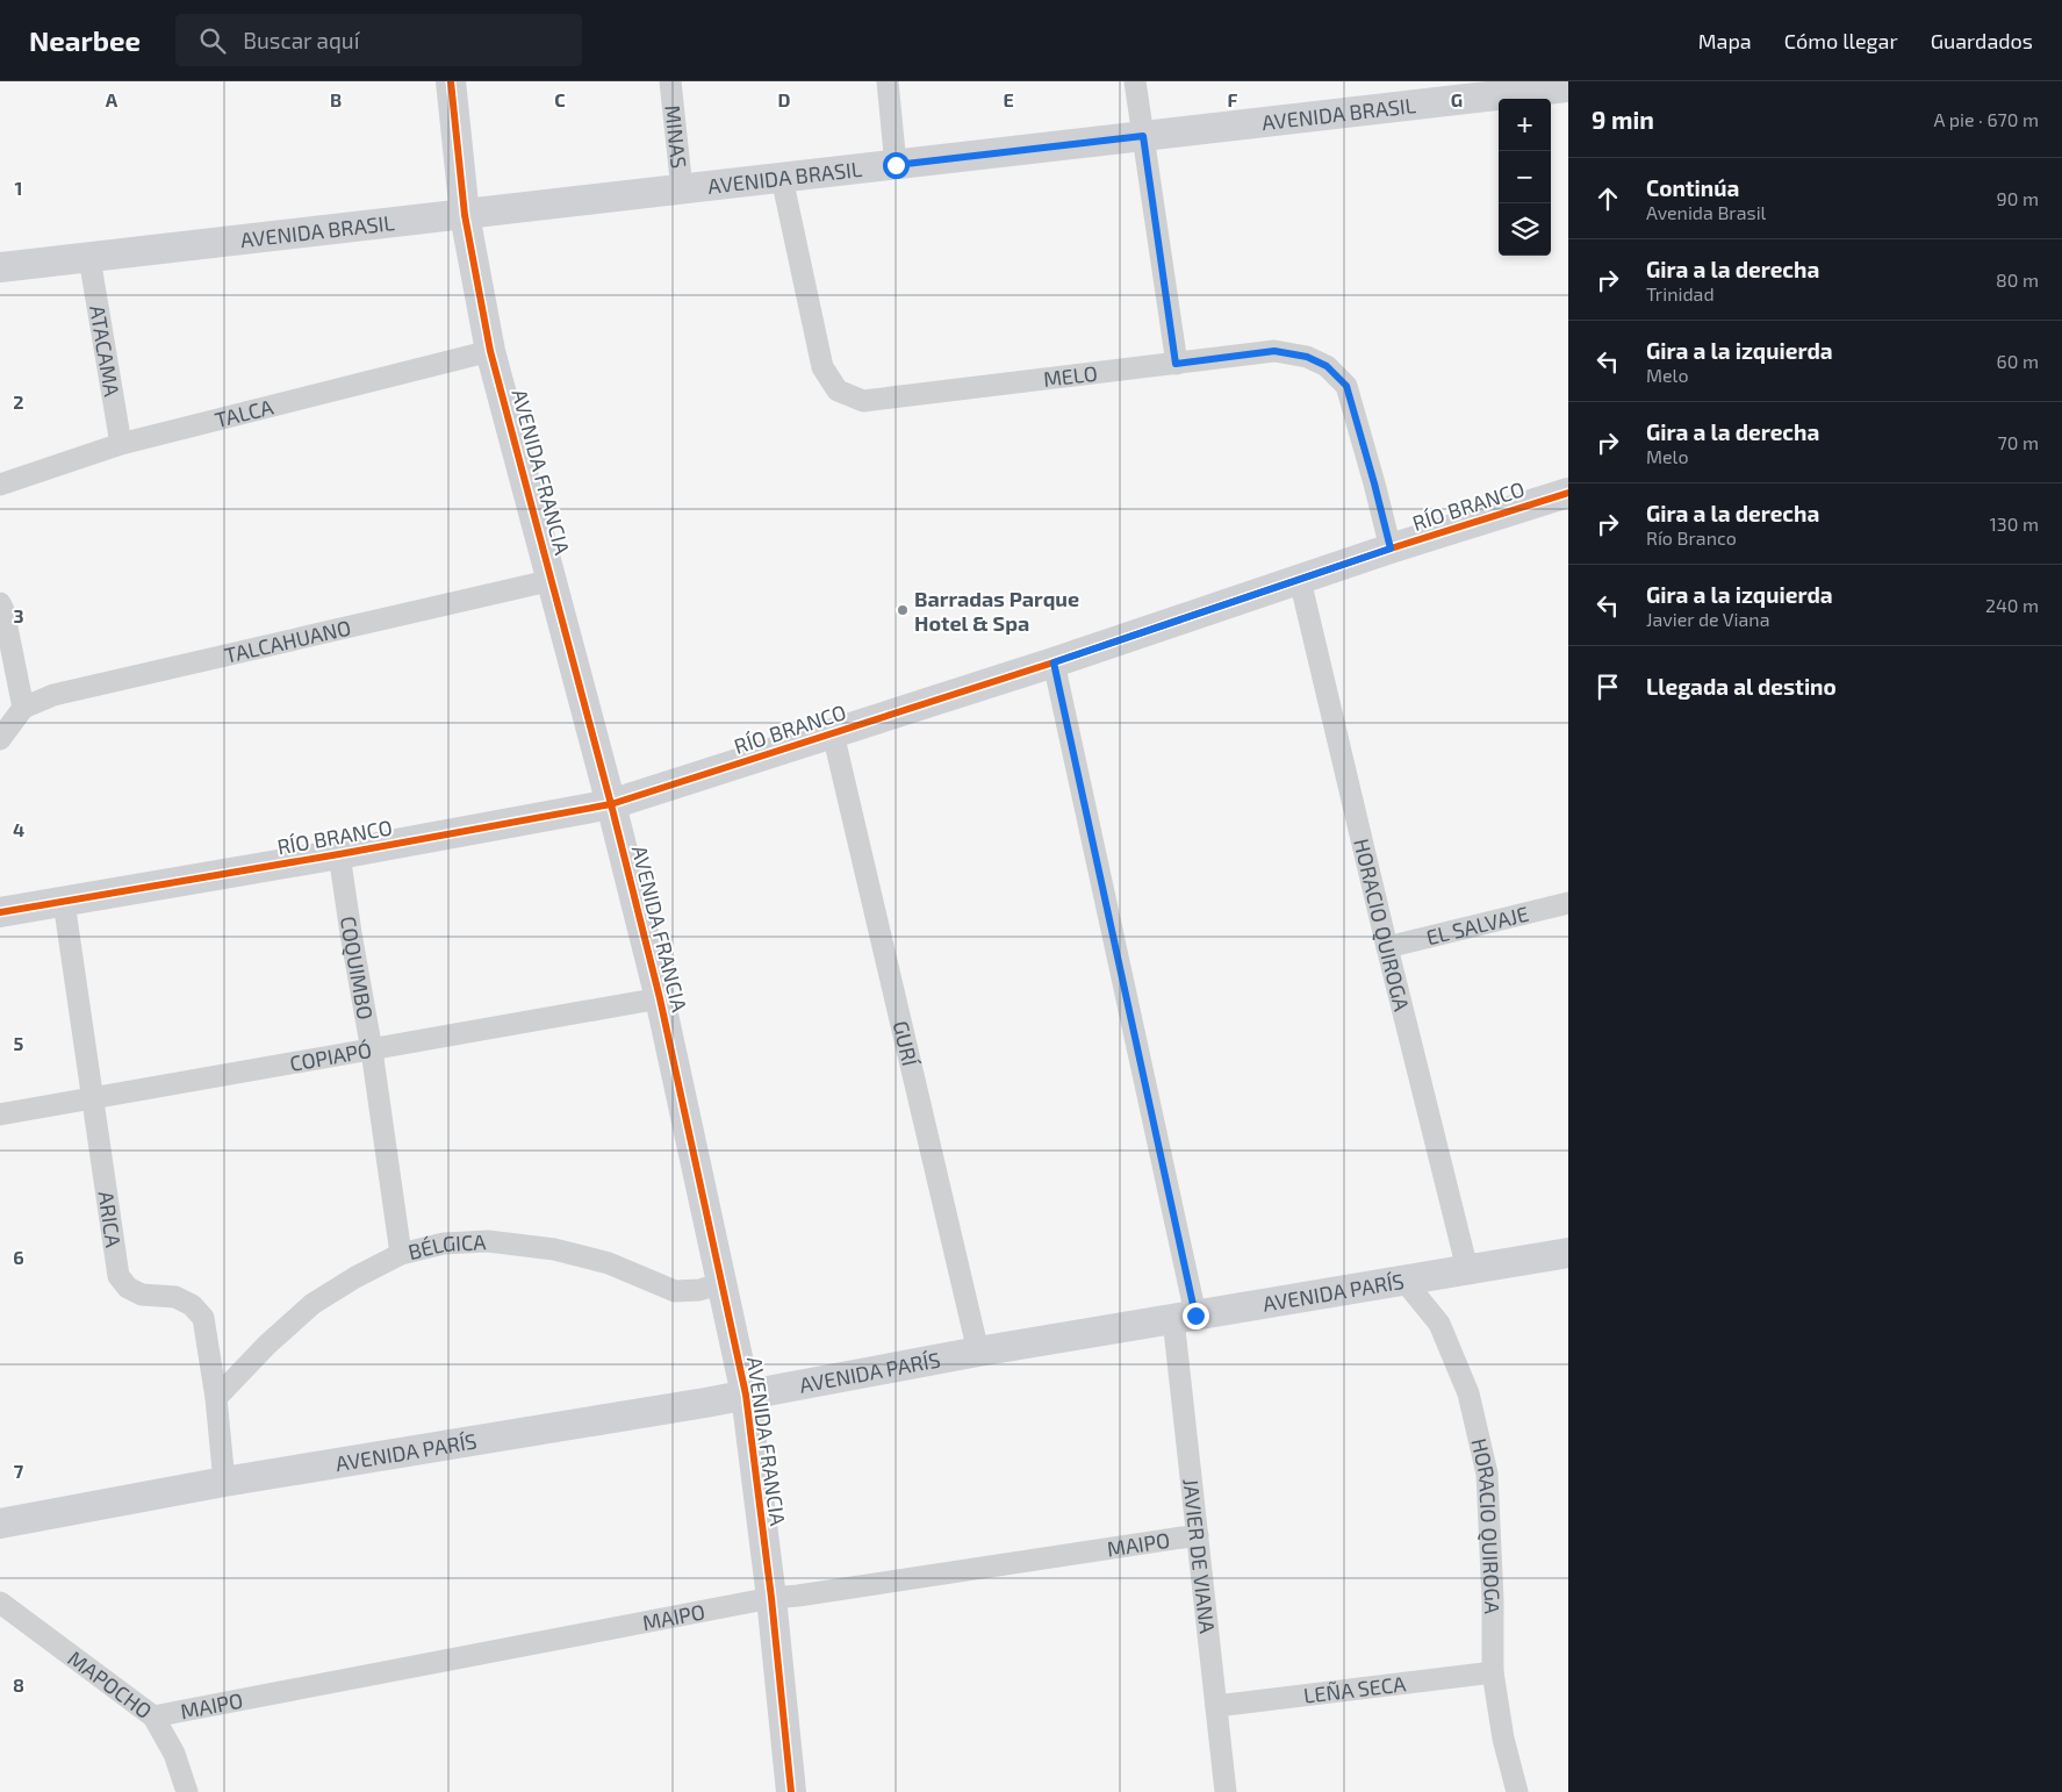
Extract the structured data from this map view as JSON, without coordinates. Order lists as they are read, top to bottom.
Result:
{
  "streets": {
    "street": [
      "AVENIDA BRASIL",
      "MINAS",
      "ATACAMA",
      "MELO",
      "TALCA",
      "AVENIDA FRANCIA",
      "RÍO BRANCO",
      "TALCAHUANO",
      "HORACIO QUIROGA",
      "EL SALVAJE",
      "COQUIMBO",
      "GURÍ",
      "COPIAPÓ",
      "ARICA",
      "BÉLGICA",
      "AVENIDA PARÍS",
      "MAIPO",
      "JAVIER DE VIANA",
      "MAPOCHO",
      "LEÑA SECA"
    ]
  },
  "crossings": [
    ["AVENIDA BRASIL", "MINAS"],
    ["AVENIDA BRASIL", "ATACAMA"],
    ["AVENIDA BRASIL", "MELO"],
    ["AVENIDA BRASIL", "AVENIDA FRANCIA"],
    ["ATACAMA", "TALCA"],
    ["MELO", "RÍO BRANCO"],
    ["TALCA", "AVENIDA FRANCIA"],
    ["AVENIDA FRANCIA", "RÍO BRANCO"],
    ["AVENIDA FRANCIA", "TALCAHUANO"],
    ["AVENIDA FRANCIA", "COPIAPÓ"],
    ["AVENIDA FRANCIA", "BÉLGICA"],
    ["AVENIDA FRANCIA", "AVENIDA PARÍS"],
    ["AVENIDA FRANCIA", "MAIPO"],
    ["RÍO BRANCO", "HORACIO QUIROGA"],
    ["RÍO BRANCO", "COQUIMBO"],
    ["RÍO BRANCO", "GURÍ"],
    ["RÍO BRANCO", "ARICA"],
    ["RÍO BRANCO", "JAVIER DE VIANA"],
    ["HORACIO QUIROGA", "EL SALVAJE"],
    ["HORACIO QUIROGA", "AVENIDA PARÍS"],
    ["HORACIO QUIROGA", "LEÑA SECA"],
    ["COQUIMBO", "COPIAPÓ"],
    ["COQUIMBO", "BÉLGICA"],
    ["GURÍ", "AVENIDA PARÍS"],
    ["COPIAPÓ", "ARICA"],
    ["ARICA", "BÉLGICA"],
    ["ARICA", "AVENIDA PARÍS"],
    ["AVENIDA PARÍS", "JAVIER DE VIANA"],
    ["MAIPO", "JAVIER DE VIANA"],
    ["MAIPO", "MAPOCHO"],
    ["JAVIER DE VIANA", "LEÑA SECA"]
  ],
  "places": ["Barradas Parque Hotel & Spa"],
  "page": {
    "header": "Nearbee",
    "search": "Buscar aquí",
    "nav": ["Mapa", "Cómo llegar", "Guardados"],
    "heading": ["9 min", "A pie · 670 m"],
    "map_buttons": ["+", "−"],
    "list": [
      ["Continúa", "Avenida Brasil", "90 m"],
      ["Gira a la derecha", "Trinidad", "80 m"],
      ["Gira a la izquierda", "Melo", "60 m"],
      ["Gira a la derecha", "Melo", "70 m"],
      ["Gira a la derecha", "Río Branco", "130 m"],
      ["Gira a la izquierda", "Javier de Viana", "240 m"],
      "Llegada al destino"
    ]
  },
  "grid": {
    "columns": [
      "A",
      "B",
      "C",
      "D",
      "E",
      "F",
      "G"
    ],
    "rows": [
      "1",
      "2",
      "3",
      "4",
      "5",
      "6",
      "7",
      "8"
    ]
  }
}
